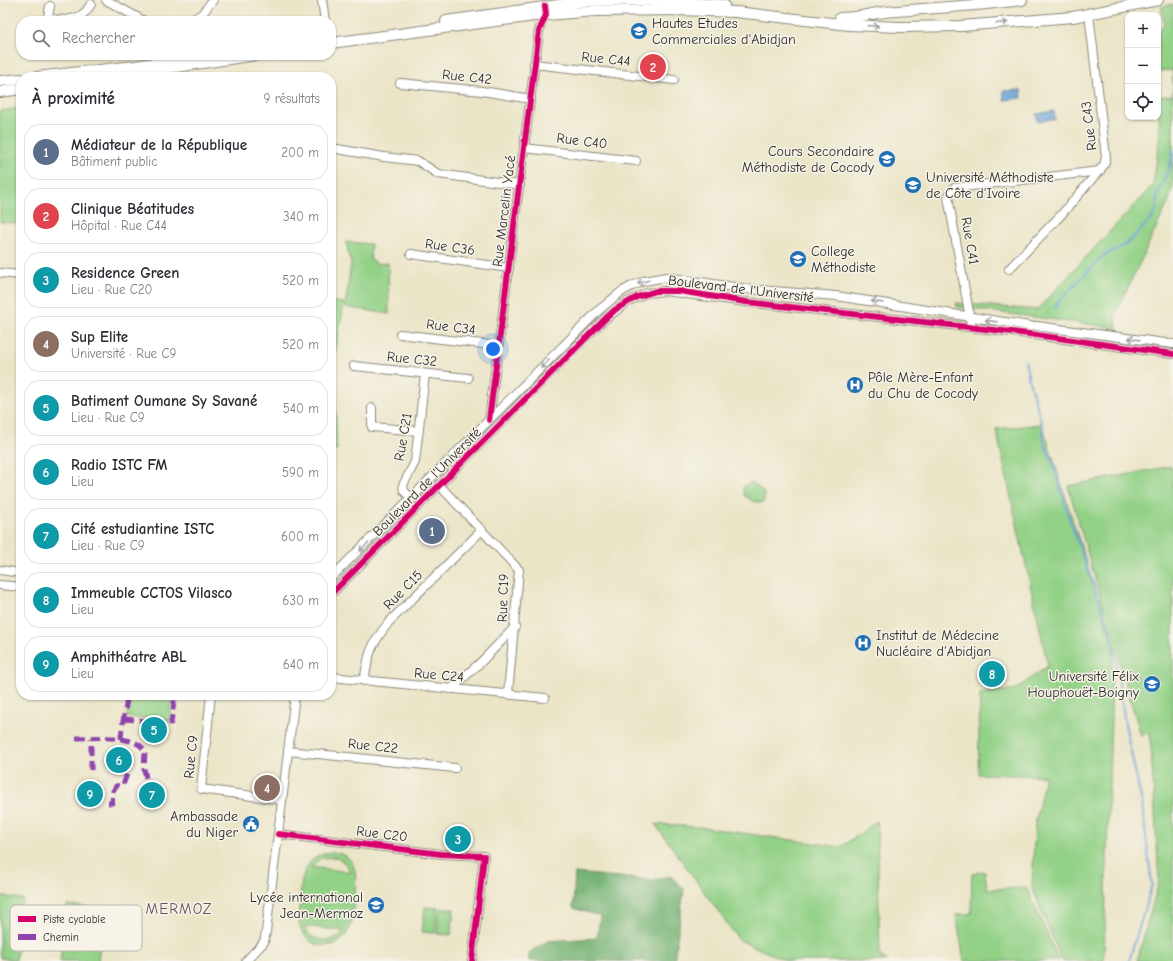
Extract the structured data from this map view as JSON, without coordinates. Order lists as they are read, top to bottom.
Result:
{
  "streets": {
    "street": [
      "Rue C44",
      "Rue C42",
      "Rue C43",
      "Rue C40",
      "Rue Marcelin Yacé",
      "Rue C41",
      "Rue C36",
      "Boulevard de l'Université",
      "Rue C34",
      "Rue C32",
      "Rue C21",
      "Rue C15",
      "Rue C19",
      "Rue C24",
      "Rue C22",
      "Rue C9",
      "Rue C20"
    ]
  },
  "crossings": [
    ["Rue C44", "Rue Marcelin Yacé"],
    ["Rue C42", "Rue Marcelin Yacé"],
    ["Rue C43", "Rue C41"],
    ["Rue C40", "Rue Marcelin Yacé"],
    ["Rue Marcelin Yacé", "Rue C36"],
    ["Rue Marcelin Yacé", "Boulevard de l'Université"],
    ["Rue Marcelin Yacé", "Rue C34"],
    ["Rue C41", "Boulevard de l'Université"],
    ["Boulevard de l'Université", "Rue C21"],
    ["Boulevard de l'Université", "Rue C19"],
    ["Rue C32", "Rue C21"],
    ["Rue C15", "Rue C19"],
    ["Rue C15", "Rue C24"],
    ["Rue C19", "Rue C24"]
  ],
  "districts": ["MERMOZ"],
  "places": {
    "school or university": [
      "Hautes Etudes Commerciales d'Abidjan",
      "Cours Secondaire Méthodiste de Cocody",
      "Université Méthodiste de Côte d'Ivoire",
      "College Méthodiste",
      "Université Félix Houphouët-Boigny",
      "Lycée international Jean-Mermoz"
    ],
    "hospital": ["Pôle Mère-Enfant du Chu de Cocody", "Institut de Médecine Nucléaire d'Abidjan"],
    "public building": ["Ambassade du Niger"]
  },
  "legend": ["Piste cyclable", "Chemin"],
  "page": {
    "map_buttons": ["+", "−"],
    "search": "Rechercher",
    "pins": [
      "2",
      "1",
      "8",
      "5",
      "6",
      "4",
      "9",
      "7",
      "3"
    ],
    "heading": ["À proximité", "9 résultats"],
    "list": [
      {
        "mark": "1",
        "name": "Médiateur de la République",
        "note": "Bâtiment public",
        "value": "200 m"
      },
      {
        "mark": "2",
        "name": "Clinique Béatitudes",
        "note": "Hôpital · Rue C44",
        "value": "340 m"
      },
      {
        "mark": "3",
        "name": "Residence Green",
        "note": "Lieu · Rue C20",
        "value": "520 m"
      },
      {
        "mark": "4",
        "name": "Sup Elite",
        "note": "Université · Rue C9",
        "value": "520 m"
      },
      {
        "mark": "5",
        "name": "Batiment Oumane Sy Savané",
        "note": "Lieu · Rue C9",
        "value": "540 m"
      },
      {
        "mark": "6",
        "name": "Radio ISTC FM",
        "note": "Lieu",
        "value": "590 m"
      },
      {
        "mark": "7",
        "name": "Cité estudiantine ISTC",
        "note": "Lieu · Rue C9",
        "value": "600 m"
      },
      {
        "mark": "8",
        "name": "Immeuble CCTOS Vilasco",
        "note": "Lieu",
        "value": "630 m"
      },
      {
        "mark": "9",
        "name": "Amphithéatre ABL",
        "note": "Lieu",
        "value": "640 m"
      }
    ]
  }
}
